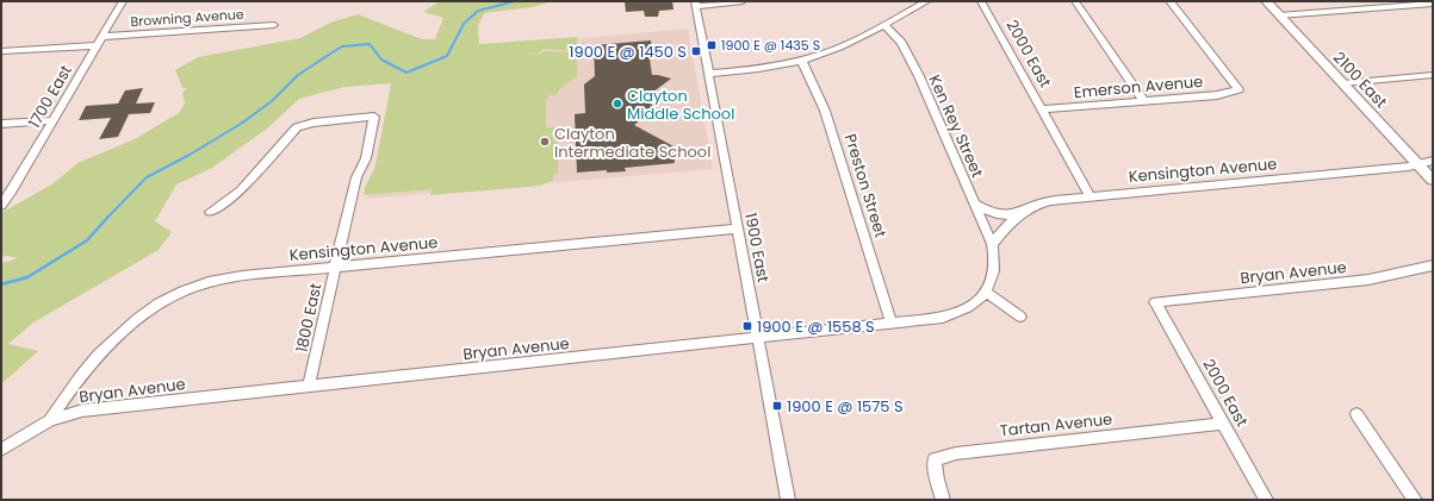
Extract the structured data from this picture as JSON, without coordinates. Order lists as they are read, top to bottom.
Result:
{
  "streets": {
    "street": [
      "Browning Avenue",
      "2000 East",
      "2100 East",
      "Emerson Avenue",
      "1700 East",
      "Ken Rey Street",
      "Kensington Avenue",
      "Preston Street",
      "1900 East",
      "Bryan Avenue",
      "1800 East",
      "Tartan Avenue"
    ]
  },
  "crossings": [
    ["Browning Avenue", "1700 East"],
    ["2000 East", "Emerson Avenue"],
    ["2000 East", "Kensington Avenue"],
    ["2000 East", "Bryan Avenue"],
    ["2000 East", "Tartan Avenue"],
    ["2100 East", "Kensington Avenue"],
    ["Ken Rey Street", "Kensington Avenue"],
    ["Kensington Avenue", "1900 East"],
    ["Kensington Avenue", "Bryan Avenue"],
    ["Kensington Avenue", "1800 East"],
    ["Preston Street", "Bryan Avenue"],
    ["1900 East", "Bryan Avenue"],
    ["Bryan Avenue", "1800 East"]
  ],
  "places": {
    "transit": [
      "1900 E @ 1435 S",
      "1900 E @ 1450 S",
      "1900 E @ 1558 S",
      "1900 E @ 1575 S"
    ],
    "other": ["Clayton Middle School", "Clayton Intermediate School"]
  }
}
